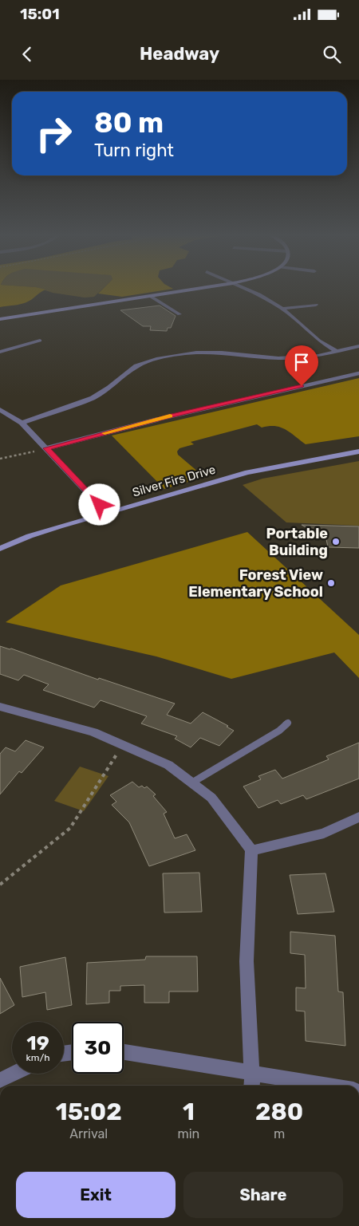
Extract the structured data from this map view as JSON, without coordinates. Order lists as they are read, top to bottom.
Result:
{
  "streets": {
    "street": ["Silver Firs Drive"]
  },
  "places": ["Portable Building", "Forest View Elementary School"],
  "page": {
    "status": "15:01",
    "header": "Headway",
    "turn": ["80 m", "Turn right"],
    "speed": "19 km/h",
    "limit": "30",
    "eta": [
      "15:02",
      "Arrival",
      "1",
      "min",
      "280",
      "m"
    ],
    "buttons": ["Exit", "Share"]
  }
}
